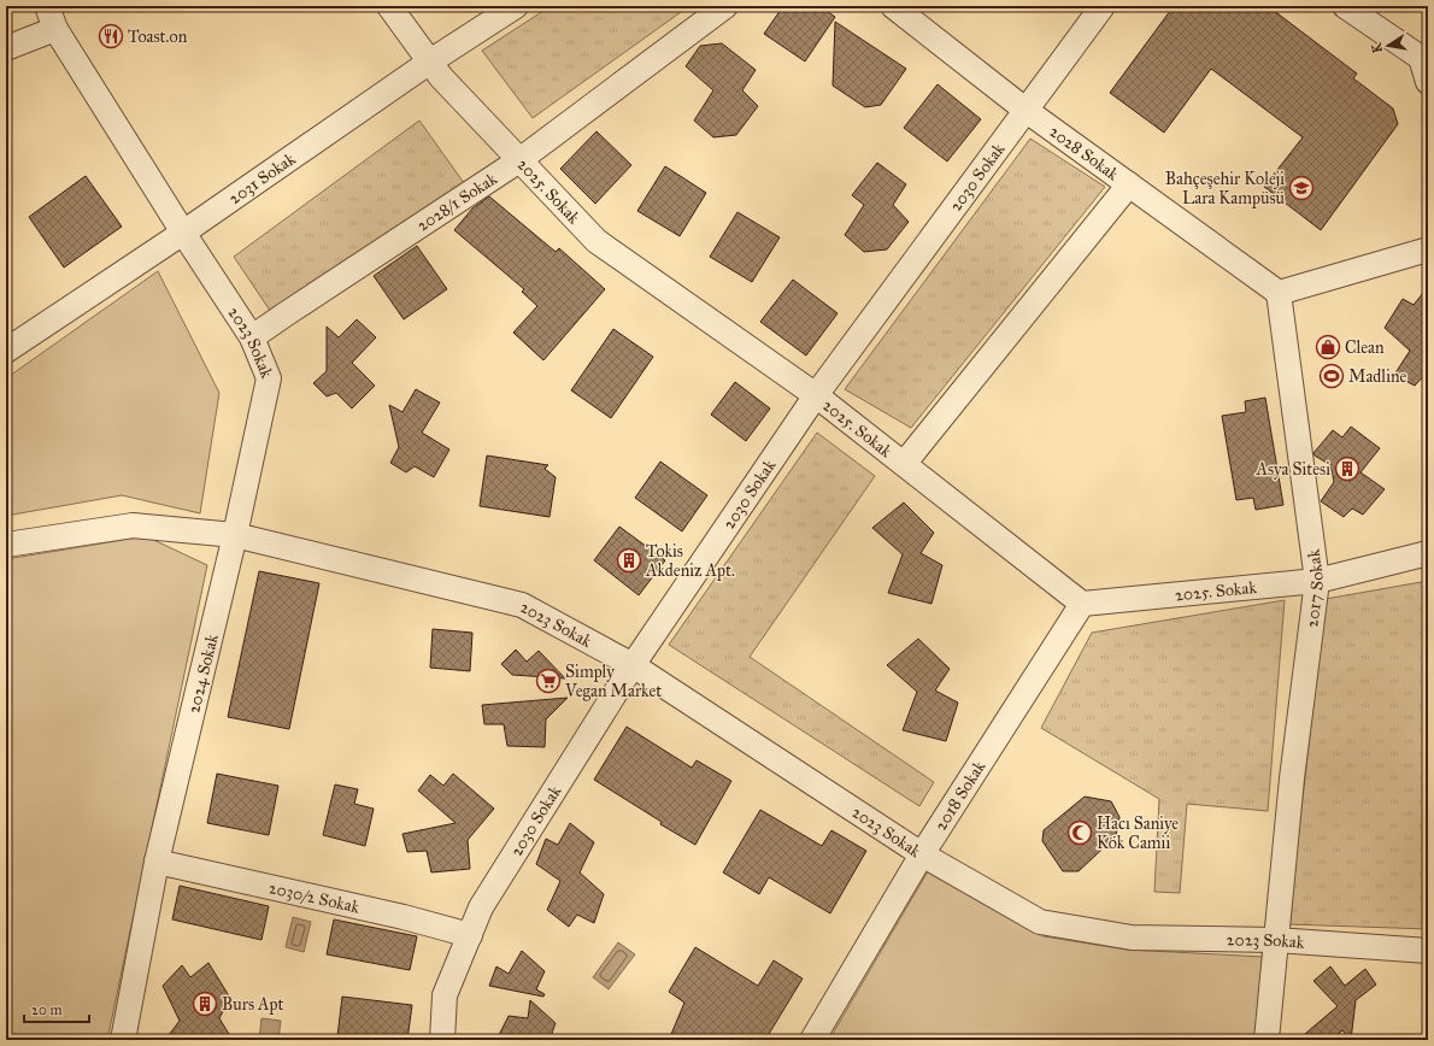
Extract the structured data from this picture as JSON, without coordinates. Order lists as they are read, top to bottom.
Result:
{
  "streets": {
    "street": [
      "2028 Sokak",
      "2030 Sokak",
      "2031 Sokak",
      "2025. Sokak",
      "2028/1 Sokak",
      "2023 Sokak",
      "2017 Sokak",
      "2024 Sokak",
      "2018 Sokak",
      "2030/2 Sokak"
    ]
  },
  "crossings": [
    ["2028 Sokak", "2030 Sokak"],
    ["2028 Sokak", "2017 Sokak"],
    ["2030 Sokak", "2025. Sokak"],
    ["2030 Sokak", "2023 Sokak"],
    ["2030 Sokak", "2030/2 Sokak"],
    ["2031 Sokak", "2025. Sokak"],
    ["2031 Sokak", "2023 Sokak"],
    ["2025. Sokak", "2028/1 Sokak"],
    ["2025. Sokak", "2017 Sokak"],
    ["2025. Sokak", "2018 Sokak"],
    ["2028/1 Sokak", "2023 Sokak"],
    ["2023 Sokak", "2017 Sokak"],
    ["2023 Sokak", "2024 Sokak"],
    ["2023 Sokak", "2018 Sokak"],
    ["2024 Sokak", "2030/2 Sokak"]
  ],
  "places": {
    "restaurant": ["Toast.on"],
    "school or university": ["Bahçeşehir Koleji Lara Kampüsü"],
    "shop": ["Clean"],
    "sports": ["Madline"],
    "building": ["Asya Sitesi", "Tokis Akdeniz Apt.", "Burs Apt"],
    "supermarket": ["Simply Vegan Market"],
    "mosque": ["Hacı Saniye Kök Camii"]
  },
  "scale_bar": "20 m",
  "north": "left"
}
